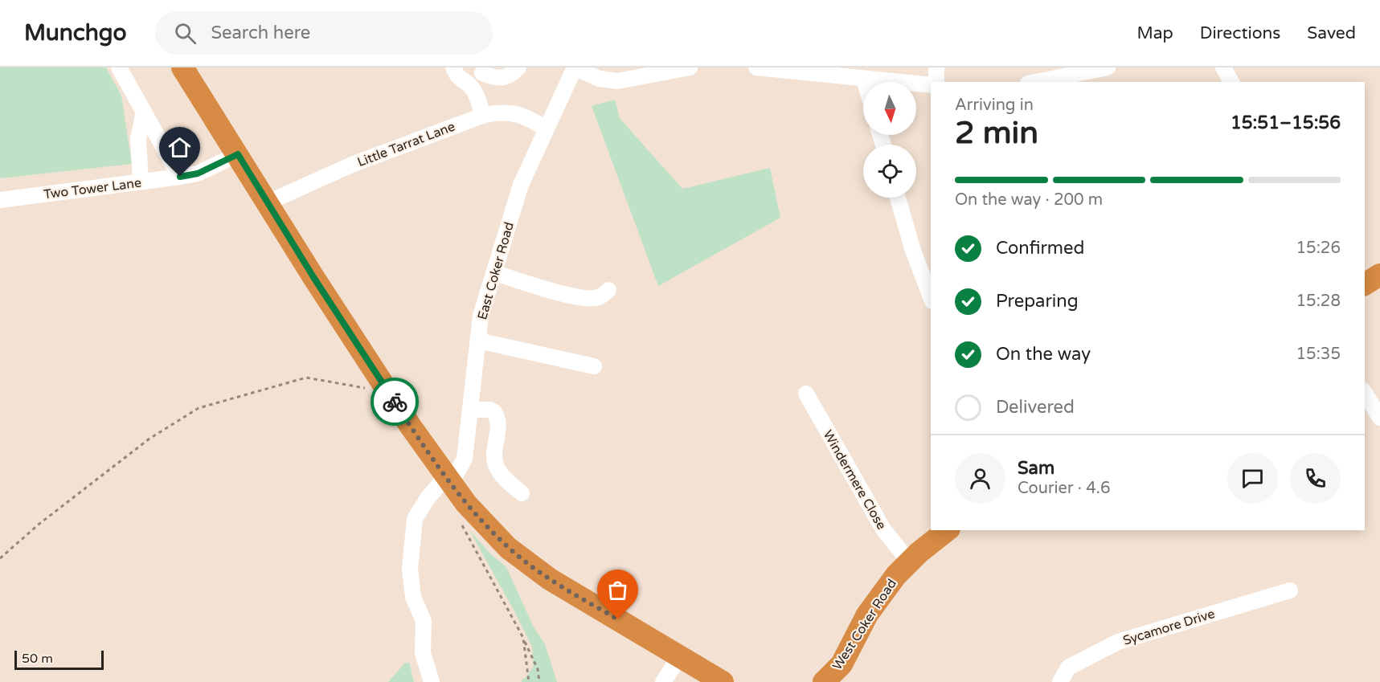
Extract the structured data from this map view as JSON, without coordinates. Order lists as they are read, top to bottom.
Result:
{
  "streets": {
    "highway": ["West Coker Road"],
    "street": [
      "Little Tarrat Lane",
      "Two Tower Lane",
      "East Coker Road",
      "Windermere Close",
      "Sycamore Drive"
    ]
  },
  "crossings": [
    ["Little Tarrat Lane", "East Coker Road"],
    ["Windermere Close", "West Coker Road"]
  ],
  "scale_bar": "50 m",
  "north": "bottom",
  "page": {
    "header": "Munchgo",
    "search": "Search here",
    "nav": ["Map", "Directions", "Saved"],
    "heading": ["2 min", "Arriving in", "15:51–15:56"],
    "panel": ["Sam", "Courier · 4.6"],
    "bar": "On the way · 200 m",
    "list": [
      ["Confirmed", "15:26"],
      ["Preparing", "15:28"],
      ["On the way", "15:35"],
      "Delivered"
    ],
    "scale": "50 m"
  }
}
